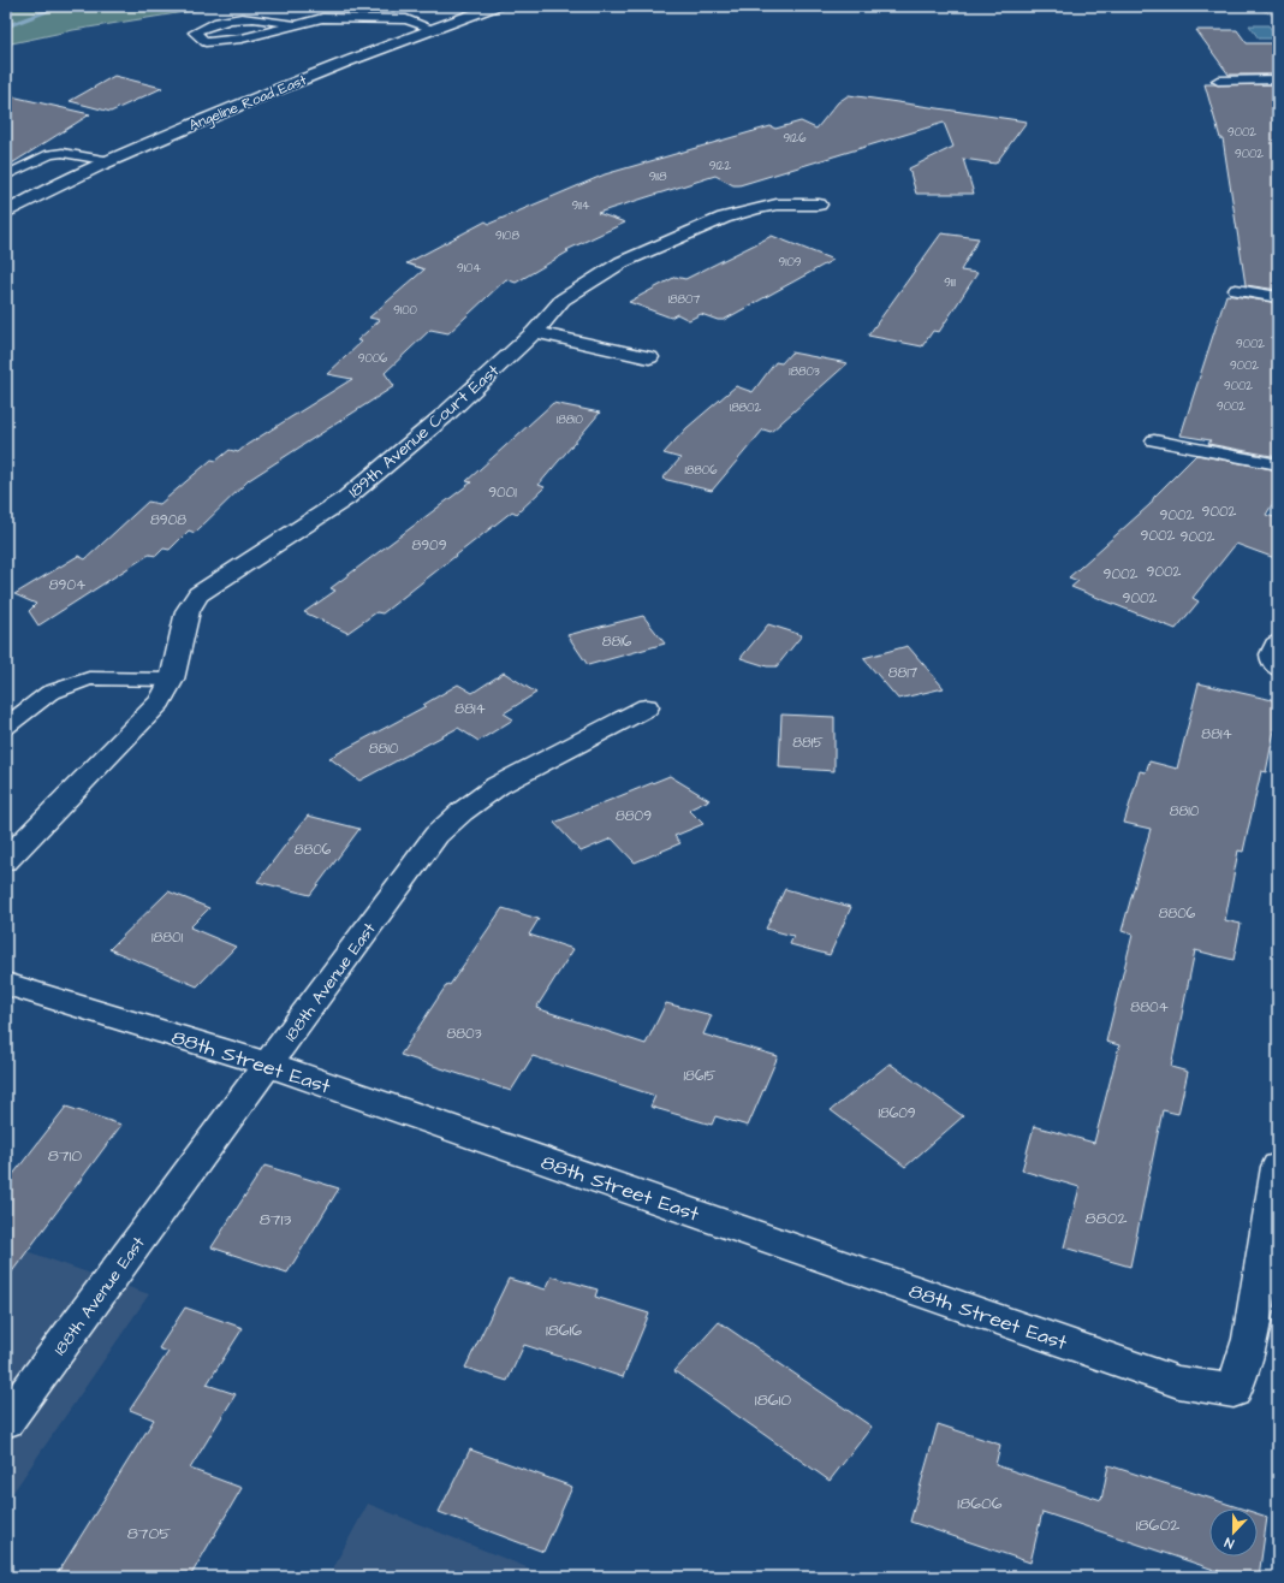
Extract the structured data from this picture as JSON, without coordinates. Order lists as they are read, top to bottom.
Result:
{
  "streets": {
    "street": [
      "Angeline Road East",
      "189th Avenue Court East",
      "188th Avenue East",
      "88th Street East"
    ]
  },
  "crossings": [
    ["188th Avenue East", "88th Street East"]
  ],
  "house_numbers": [
    "9002",
    "9126",
    "9002",
    "9122",
    "9118",
    "9114",
    "9108",
    "9109",
    "9104",
    "9111",
    "18807",
    "9100",
    "9002",
    "9006",
    "9002",
    "18803",
    "9002",
    "9002",
    "18802",
    "18810",
    "18806",
    "9001",
    "9002",
    "9002",
    "8908",
    "9002",
    "9002",
    "8909",
    "9002",
    "9002",
    "8904",
    "9002",
    "8816",
    "8817",
    "8814",
    "8814",
    "8815",
    "8810",
    "8810",
    "8809",
    "8806",
    "8806",
    "18801",
    "8804",
    "8803",
    "18615",
    "18609",
    "8710",
    "8802",
    "8713",
    "18616",
    "18610",
    "18606",
    "18602",
    "8705"
  ],
  "north": "bottom"
}
